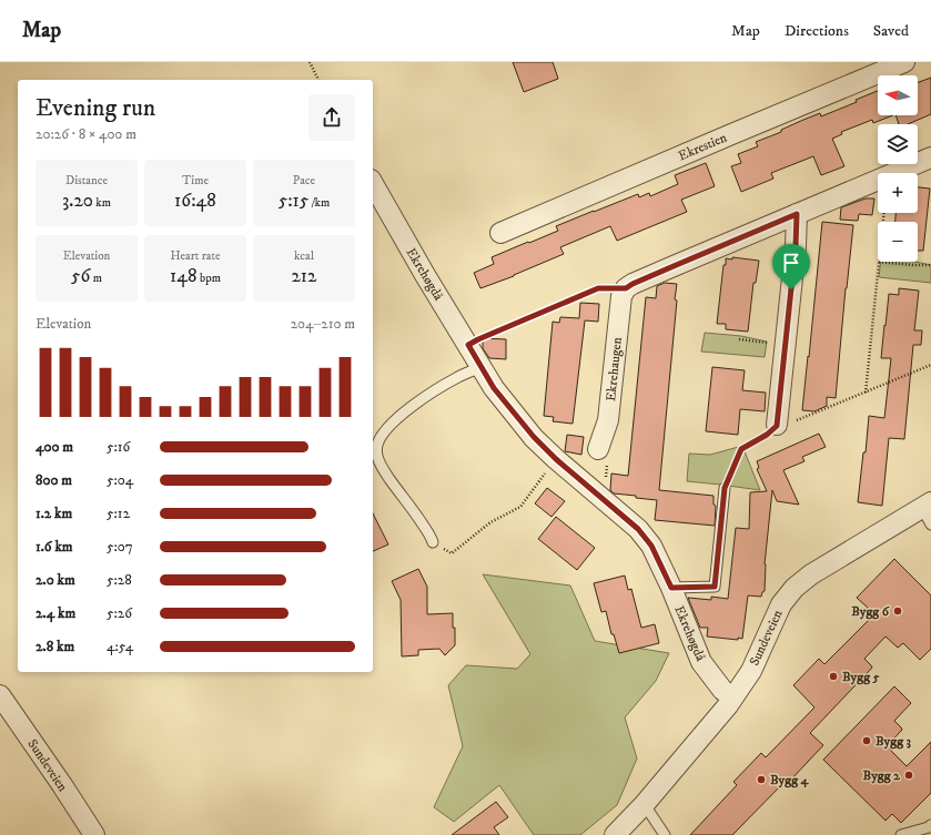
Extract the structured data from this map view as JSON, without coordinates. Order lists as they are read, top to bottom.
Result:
{
  "streets": {
    "street": [
      "Ekrestien",
      "Ekrehøgdå",
      "Ekrehaugen",
      "Sundeveien"
    ]
  },
  "crossings": [
    ["Ekrehøgdå", "Sundeveien"]
  ],
  "places": [
    "Bygg 6",
    "Bygg 5",
    "Bygg 3",
    "Bygg 2",
    "Bygg 4"
  ],
  "north": "left",
  "page": {
    "header": "Map",
    "nav": ["Map", "Directions", "Saved"],
    "map_buttons": ["+", "−"],
    "heading": ["Evening run", "20:26 · 8 × 400 m"],
    "stats": [
      ["Distance", "3.20 km"],
      ["Time", "16:48"],
      ["Pace", "5:15 /km"],
      ["Elevation", "56 m"],
      ["Heart rate", "148 bpm"],
      ["kcal", "212"]
    ],
    "chart": ["Elevation", "204–210 m"],
    "list": [
      {
        "name": "400 m",
        "note": "5:16"
      },
      {
        "name": "800 m",
        "note": "5:04"
      },
      {
        "name": "1.2 km",
        "note": "5:12"
      },
      {
        "name": "1.6 km",
        "note": "5:07"
      },
      {
        "name": "2.0 km",
        "note": "5:28"
      },
      {
        "name": "2.4 km",
        "note": "5:26"
      },
      {
        "name": "2.8 km",
        "note": "4:54"
      }
    ]
  }
}
